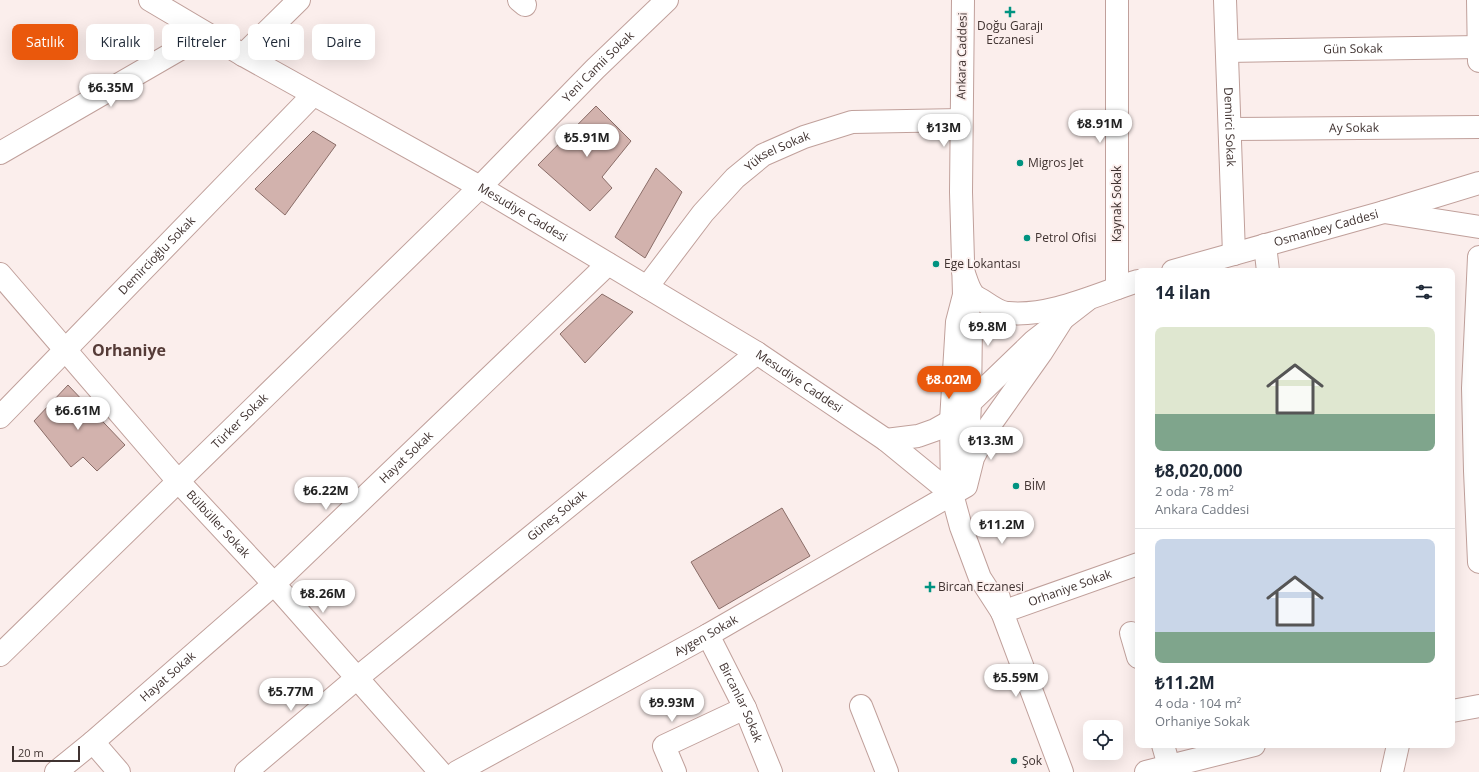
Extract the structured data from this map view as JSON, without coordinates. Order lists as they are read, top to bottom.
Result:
{
  "streets": {
    "street": [
      "Gün Sokak",
      "Ankara Caddesi",
      "Yeni Camii Sokak",
      "Demirci Sokak",
      "Ay Sokak",
      "Yüksel Sokak",
      "Kaynak Sokak",
      "Mesudiye Caddesi",
      "Osmanbey Caddesi",
      "Demircioğlu Sokak",
      "Türker Sokak",
      "Hayat Sokak",
      "Güneş Sokak",
      "Bülbüller Sokak",
      "Orhaniye Sokak",
      "Aygen Sokak",
      "Bircanlar Sokak"
    ]
  },
  "crossings": [
    ["Gün Sokak", "Demirci Sokak"],
    ["Ankara Caddesi", "Yüksel Sokak"],
    ["Ankara Caddesi", "Mesudiye Caddesi"],
    ["Ankara Caddesi", "Aygen Sokak"],
    ["Yeni Camii Sokak", "Mesudiye Caddesi"],
    ["Yeni Camii Sokak", "Türker Sokak"],
    ["Demirci Sokak", "Ay Sokak"],
    ["Demirci Sokak", "Osmanbey Caddesi"],
    ["Yüksel Sokak", "Mesudiye Caddesi"],
    ["Mesudiye Caddesi", "Demircioğlu Sokak"],
    ["Mesudiye Caddesi", "Türker Sokak"],
    ["Mesudiye Caddesi", "Hayat Sokak"],
    ["Mesudiye Caddesi", "Güneş Sokak"],
    ["Mesudiye Caddesi", "Aygen Sokak"],
    ["Demircioğlu Sokak", "Bülbüller Sokak"],
    ["Türker Sokak", "Bülbüller Sokak"],
    ["Hayat Sokak", "Bülbüller Sokak"],
    ["Güneş Sokak", "Bülbüller Sokak"],
    ["Aygen Sokak", "Bircanlar Sokak"]
  ],
  "districts": ["Orhaniye"],
  "places": {
    "health": ["Doğu Garajı Eczanesi", "Bircan Eczanesi"],
    "other": [
      "Migros Jet",
      "Petrol Ofisi",
      "Ege Lokantası",
      "BİM",
      "Şok"
    ]
  },
  "scale_bar": "20 m",
  "page": {
    "chip": [
      "Satılık",
      "Kiralık",
      "Filtreler",
      "Yeni",
      "Daire"
    ],
    "price": [
      "₺6.35M",
      "₺8.91M",
      "₺13M",
      "₺5.91M",
      "₺9.8M",
      "₺8.02M",
      "₺6.61M",
      "₺13.3M",
      "₺6.22M",
      "₺11.2M",
      "₺8.26M",
      "₺5.59M",
      "₺5.77M",
      "₺9.93M"
    ],
    "heading": "14 ilan",
    "list": [
      {
        "name": "₺8,020,000",
        "note": "2 oda · 78 m² · Ankara Caddesi"
      },
      {
        "name": "₺11.2M",
        "note": "4 oda · 104 m² · Orhaniye Sokak"
      }
    ],
    "scale": "20 m"
  }
}
